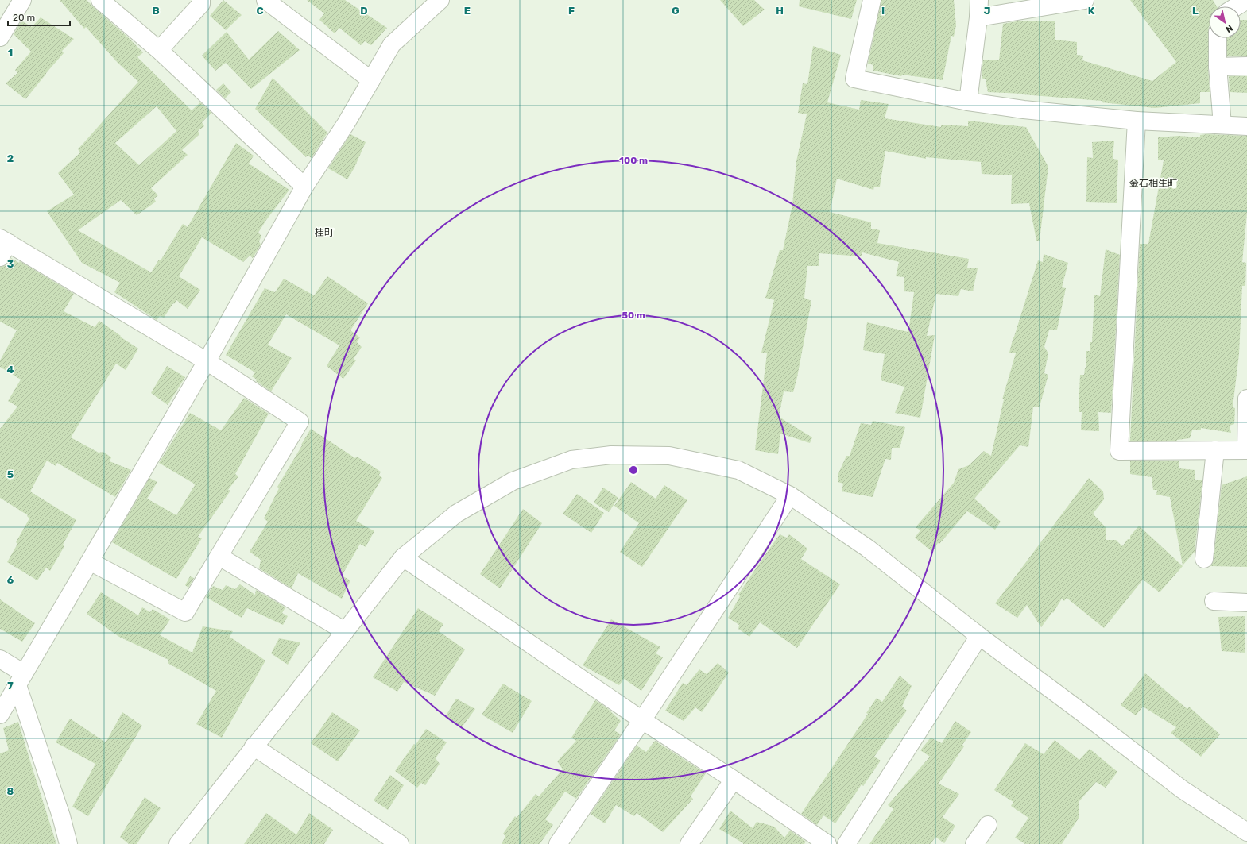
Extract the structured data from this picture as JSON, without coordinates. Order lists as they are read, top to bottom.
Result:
{
  "districts": ["金石相生町", "桂町"],
  "scale_bar": "20 m",
  "north": "bottom right",
  "grid": {
    "columns": [
      "B",
      "C",
      "D",
      "E",
      "F",
      "G",
      "H",
      "I",
      "J",
      "K",
      "L"
    ],
    "rows": [
      "1",
      "2",
      "3",
      "4",
      "5",
      "6",
      "7",
      "8"
    ]
  },
  "rings": ["100 m", "50 m"]
}
